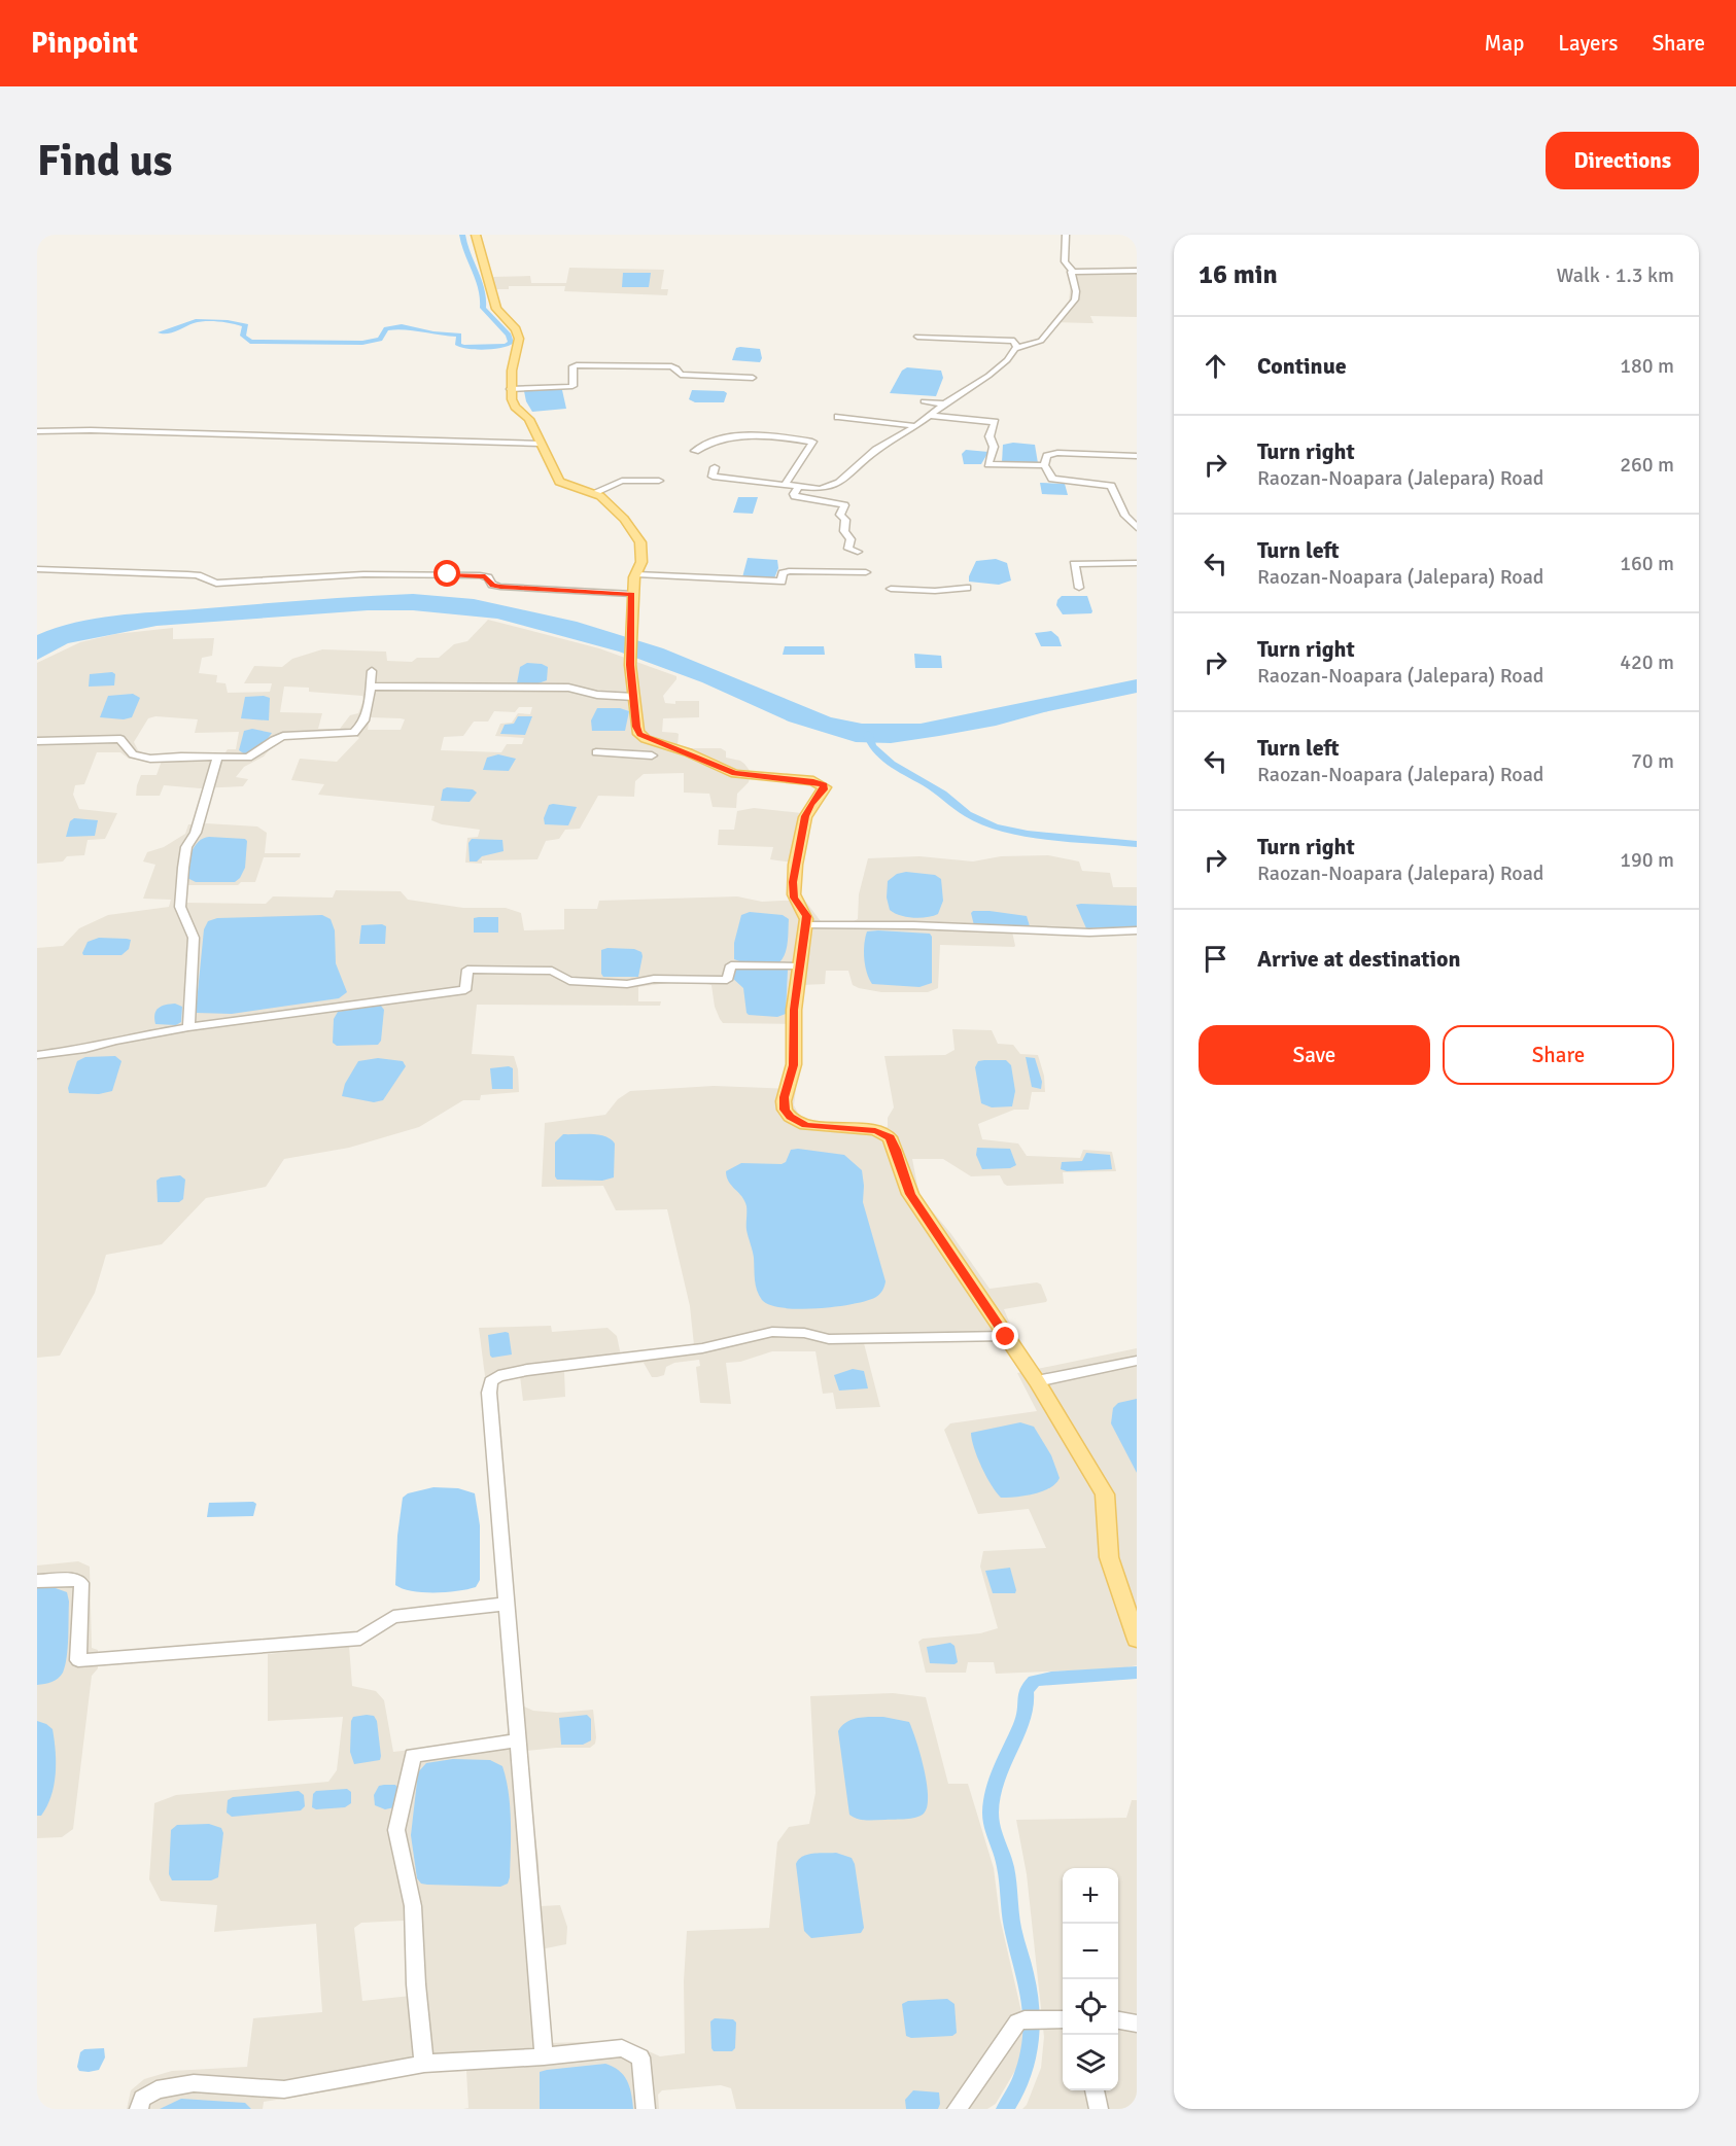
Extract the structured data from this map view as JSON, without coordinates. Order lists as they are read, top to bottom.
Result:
{
  "page": {
    "header": "Pinpoint",
    "nav": ["Map", "Layers", "Share"],
    "buttons": [
      "Directions",
      ["Save", "Share"]
    ],
    "title": "Find us",
    "heading": ["16 min", "Walk · 1.3 km"],
    "list": [
      ["Continue", "180 m"],
      ["Turn right", "Raozan-Noapara (Jalepara) Road", "260 m"],
      ["Turn left", "Raozan-Noapara (Jalepara) Road", "160 m"],
      ["Turn right", "Raozan-Noapara (Jalepara) Road", "420 m"],
      ["Turn left", "Raozan-Noapara (Jalepara) Road", "70 m"],
      ["Turn right", "Raozan-Noapara (Jalepara) Road", "190 m"],
      "Arrive at destination"
    ],
    "map_buttons": ["+", "−"]
  }
}
